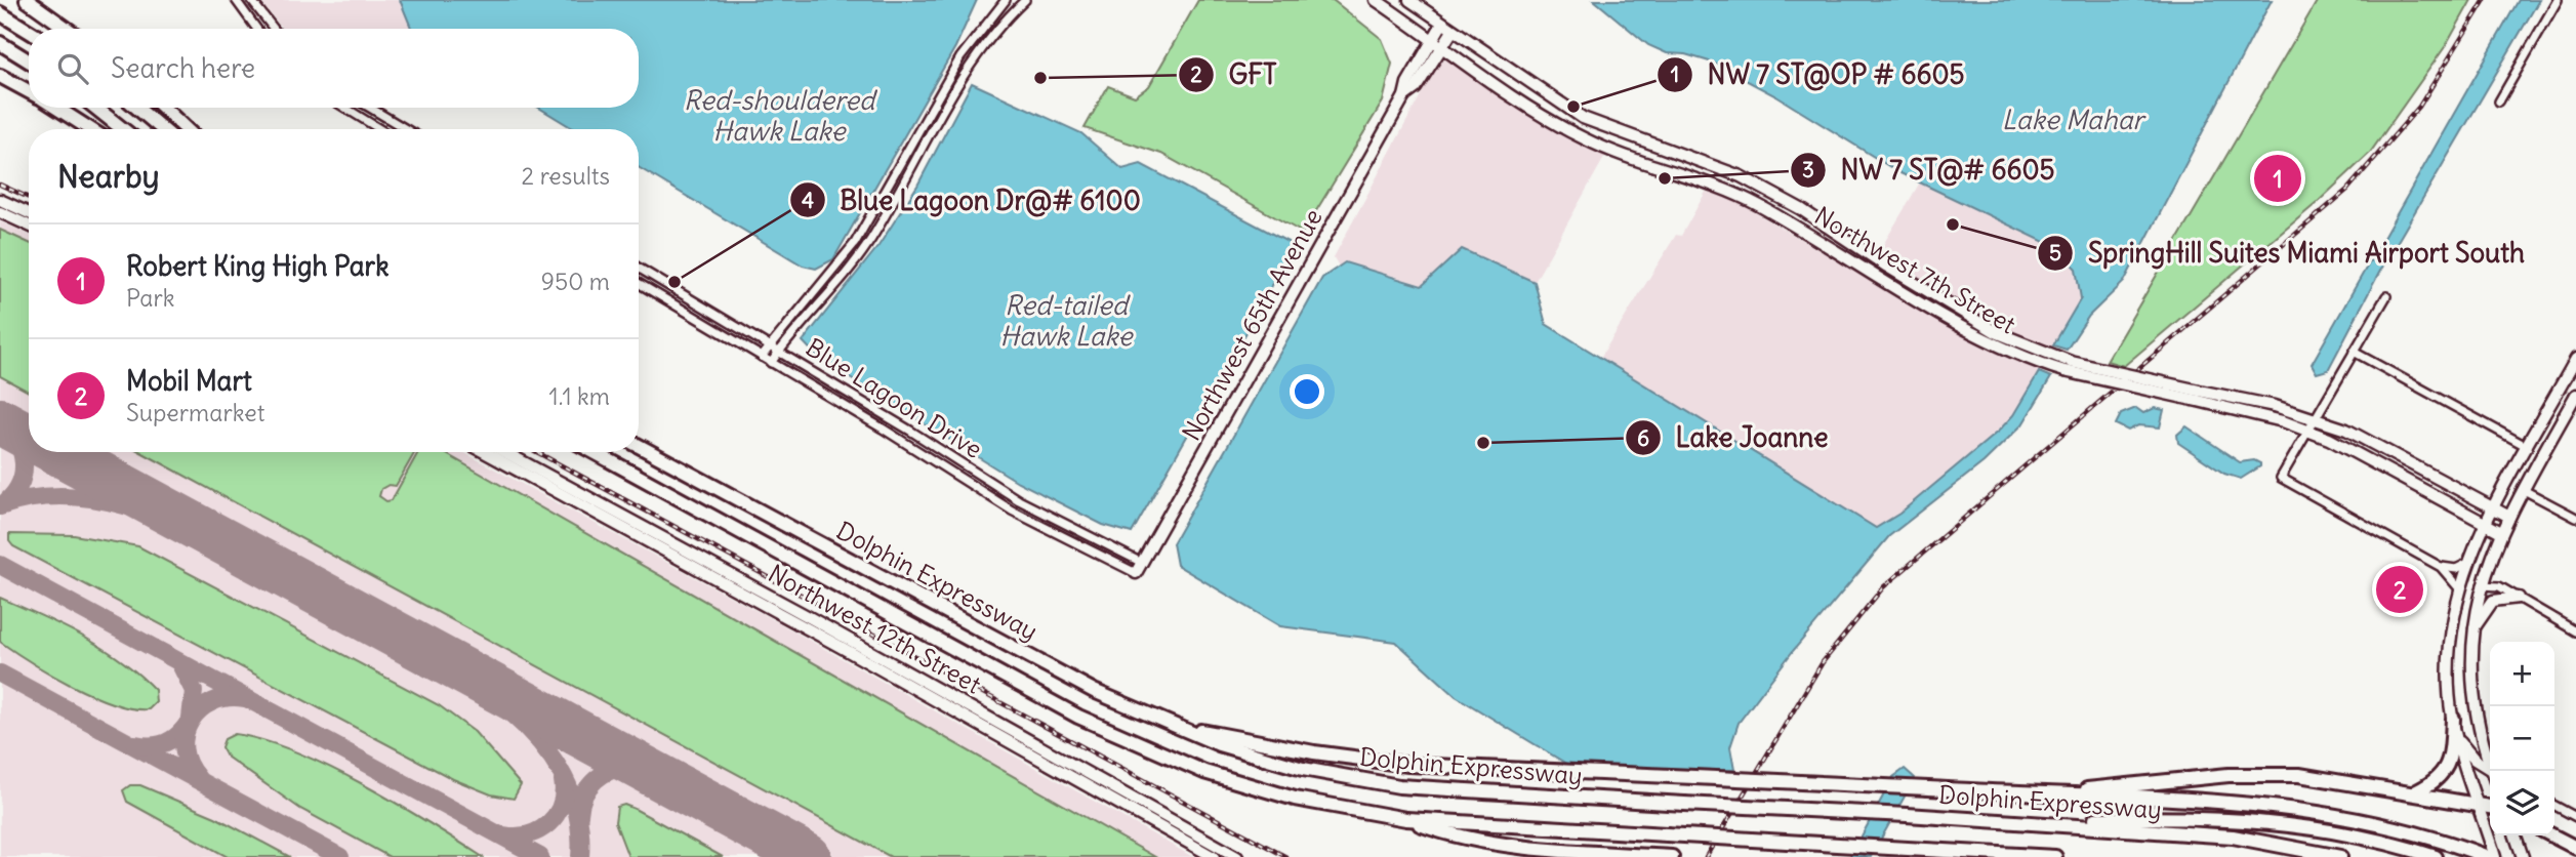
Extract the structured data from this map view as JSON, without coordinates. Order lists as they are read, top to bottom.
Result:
{
  "streets": {
    "highway": ["Dolphin Expressway"],
    "main road": ["Northwest 7th Street", "Northwest 65th Avenue", "Northwest 12th Street"],
    "street": ["Blue Lagoon Drive"]
  },
  "crossings": [
    ["Northwest 7th Street", "Northwest 65th Avenue"],
    ["Northwest 65th Avenue", "Blue Lagoon Drive"]
  ],
  "water": ["Red-shouldered Hawk Lake", "Lake Mahar", "Red-tailed Hawk Lake"],
  "places": [
    "GFT",
    "NW 7 ST@OP # 6605",
    "NW 7 ST@# 6605",
    "SpringHill Suites Miami Airport South",
    "Blue Lagoon Dr@# 6100",
    "Lake Joanne"
  ],
  "page": {
    "search": "Search here",
    "heading": ["Nearby", "2 results"],
    "pins": ["1", "2"],
    "list": [
      {
        "mark": "1",
        "name": "Robert King High Park",
        "note": "Park",
        "value": "950 m"
      },
      {
        "mark": "2",
        "name": "Mobil Mart",
        "note": "Supermarket",
        "value": "1.1 km"
      }
    ],
    "map_buttons": ["+", "−"]
  }
}
